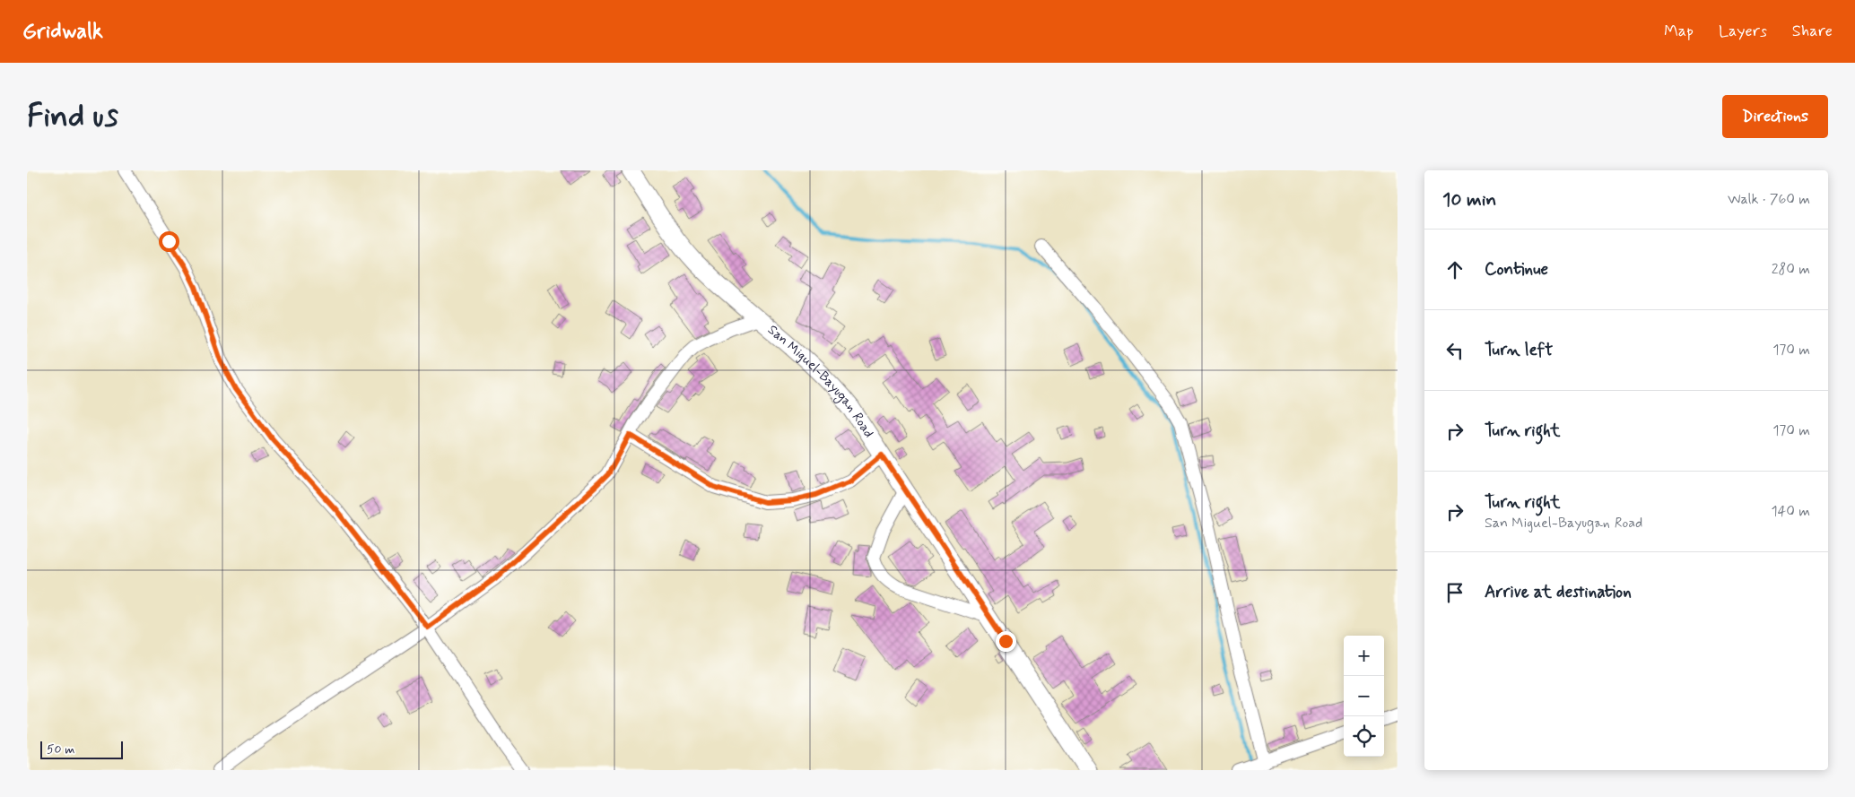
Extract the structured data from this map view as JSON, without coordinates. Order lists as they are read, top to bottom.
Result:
{
  "streets": {
    "main road": ["San Miguel-Bayugan Road"]
  },
  "scale_bar": "50 m",
  "page": {
    "header": "Gridwalk",
    "nav": ["Map", "Layers", "Share"],
    "buttons": "Directions",
    "title": "Find us",
    "heading": ["10 min", "Walk · 760 m"],
    "list": [
      ["Continue", "280 m"],
      ["Turn left", "170 m"],
      ["Turn right", "170 m"],
      ["Turn right", "San Miguel-Bayugan Road", "140 m"],
      "Arrive at destination"
    ],
    "map_buttons": ["+", "−"],
    "scale": "50 m"
  }
}
